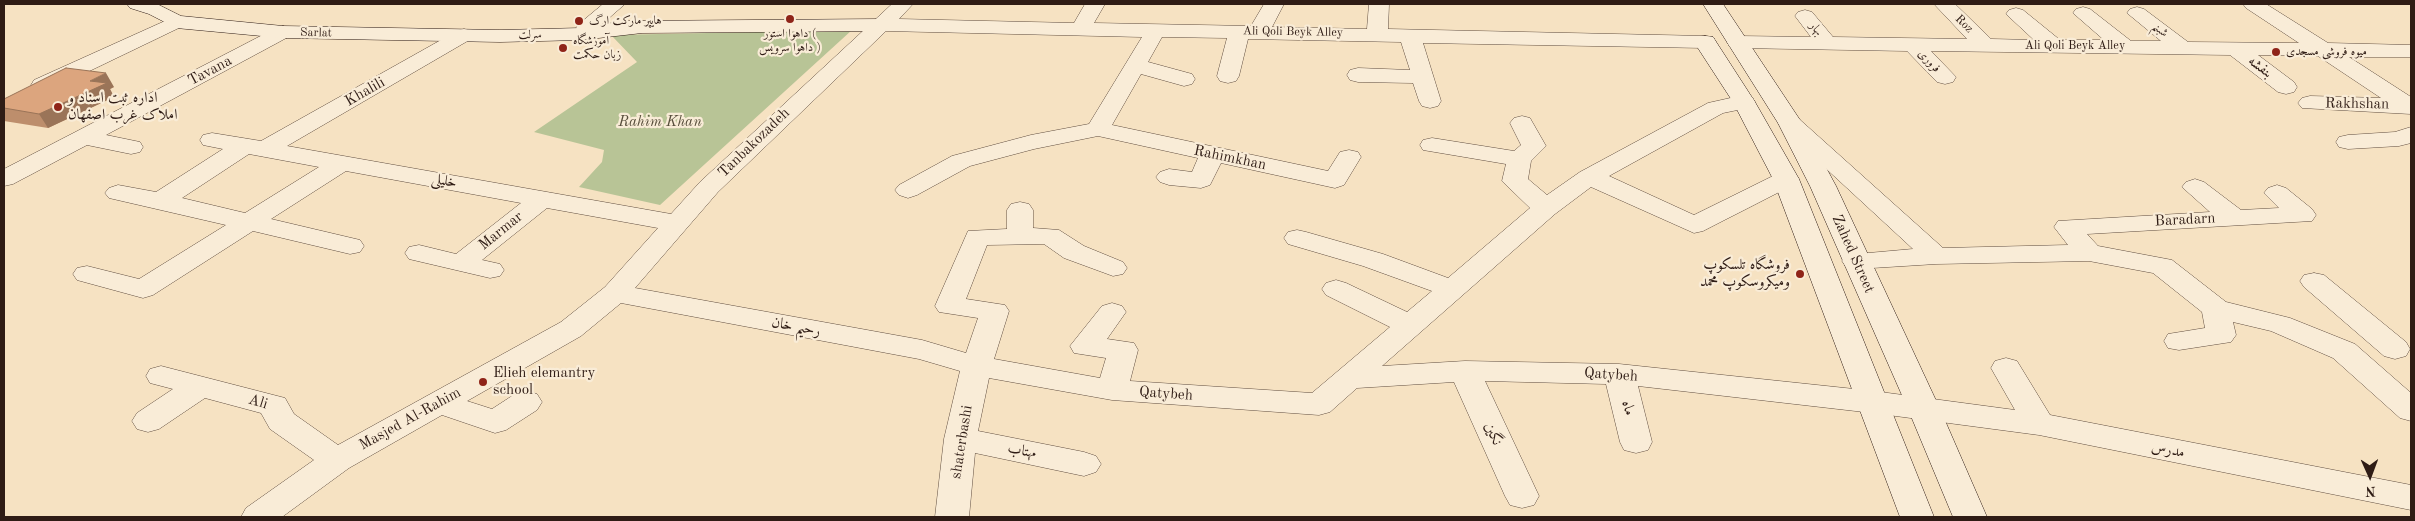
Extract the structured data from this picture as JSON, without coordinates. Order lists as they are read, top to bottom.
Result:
{
  "streets": {
    "street": [
      "Roz",
      "بهار",
      "شبنم",
      "Ali Qoli Beyk Alley",
      "Sarlat",
      "سرلت",
      "فروری",
      "بنفشه",
      "Tavana",
      "Khalili",
      "Rakhshan",
      "Tanbakozadeh",
      "Rahimkhan",
      "خلیلی",
      "Baradarn",
      "Marmar",
      "Zahed Street",
      "رحیم خان",
      "Qatybeh",
      "Ali",
      "ماه",
      "Masjed Al-Rahim",
      "نگین",
      "shaterbashi",
      "مدرس",
      "مهتاب"
    ]
  },
  "crossings": [
    ["Roz", "Ali Qoli Beyk Alley"],
    ["بهار", "Ali Qoli Beyk Alley"],
    ["شبنم", "Ali Qoli Beyk Alley"],
    ["Ali Qoli Beyk Alley", "سرلت"],
    ["Ali Qoli Beyk Alley", "فروری"],
    ["Ali Qoli Beyk Alley", "بنفشه"],
    ["Ali Qoli Beyk Alley", "Tanbakozadeh"],
    ["Ali Qoli Beyk Alley", "Zahed Street"],
    ["Ali Qoli Beyk Alley", "Qatybeh"],
    ["Sarlat", "سرلت"],
    ["Sarlat", "Tavana"],
    ["Sarlat", "Khalili"],
    ["سرلت", "Tanbakozadeh"],
    ["Khalili", "خلیلی"],
    ["Tanbakozadeh", "خلیلی"],
    ["Tanbakozadeh", "رحیم خان"],
    ["Tanbakozadeh", "Masjed Al-Rahim"],
    ["خلیلی", "Marmar"],
    ["Zahed Street", "Qatybeh"],
    ["Zahed Street", "مدرس"],
    ["رحیم خان", "Qatybeh"],
    ["رحیم خان", "Masjed Al-Rahim"],
    ["رحیم خان", "shaterbashi"],
    ["Qatybeh", "ماه"],
    ["Qatybeh", "نگین"],
    ["Qatybeh", "shaterbashi"],
    ["Qatybeh", "مدرس"],
    ["Ali", "Masjed Al-Rahim"],
    ["shaterbashi", "مهتاب"]
  ],
  "parks": ["Rahim Khan"],
  "places": [
    "داهوا استور ( داهوا سرویس )",
    "هایپر مارکت ارگ",
    "آموزشگاه زبان حکمت",
    "میوه فروشی مسجدی",
    "اداره ثبت اسناد و املاک غرب اصفهان",
    "فروشگاه تلسکوپ ومیکروسکوپ محمد",
    "Elieh elemantry school"
  ],
  "north": "bottom"
}
